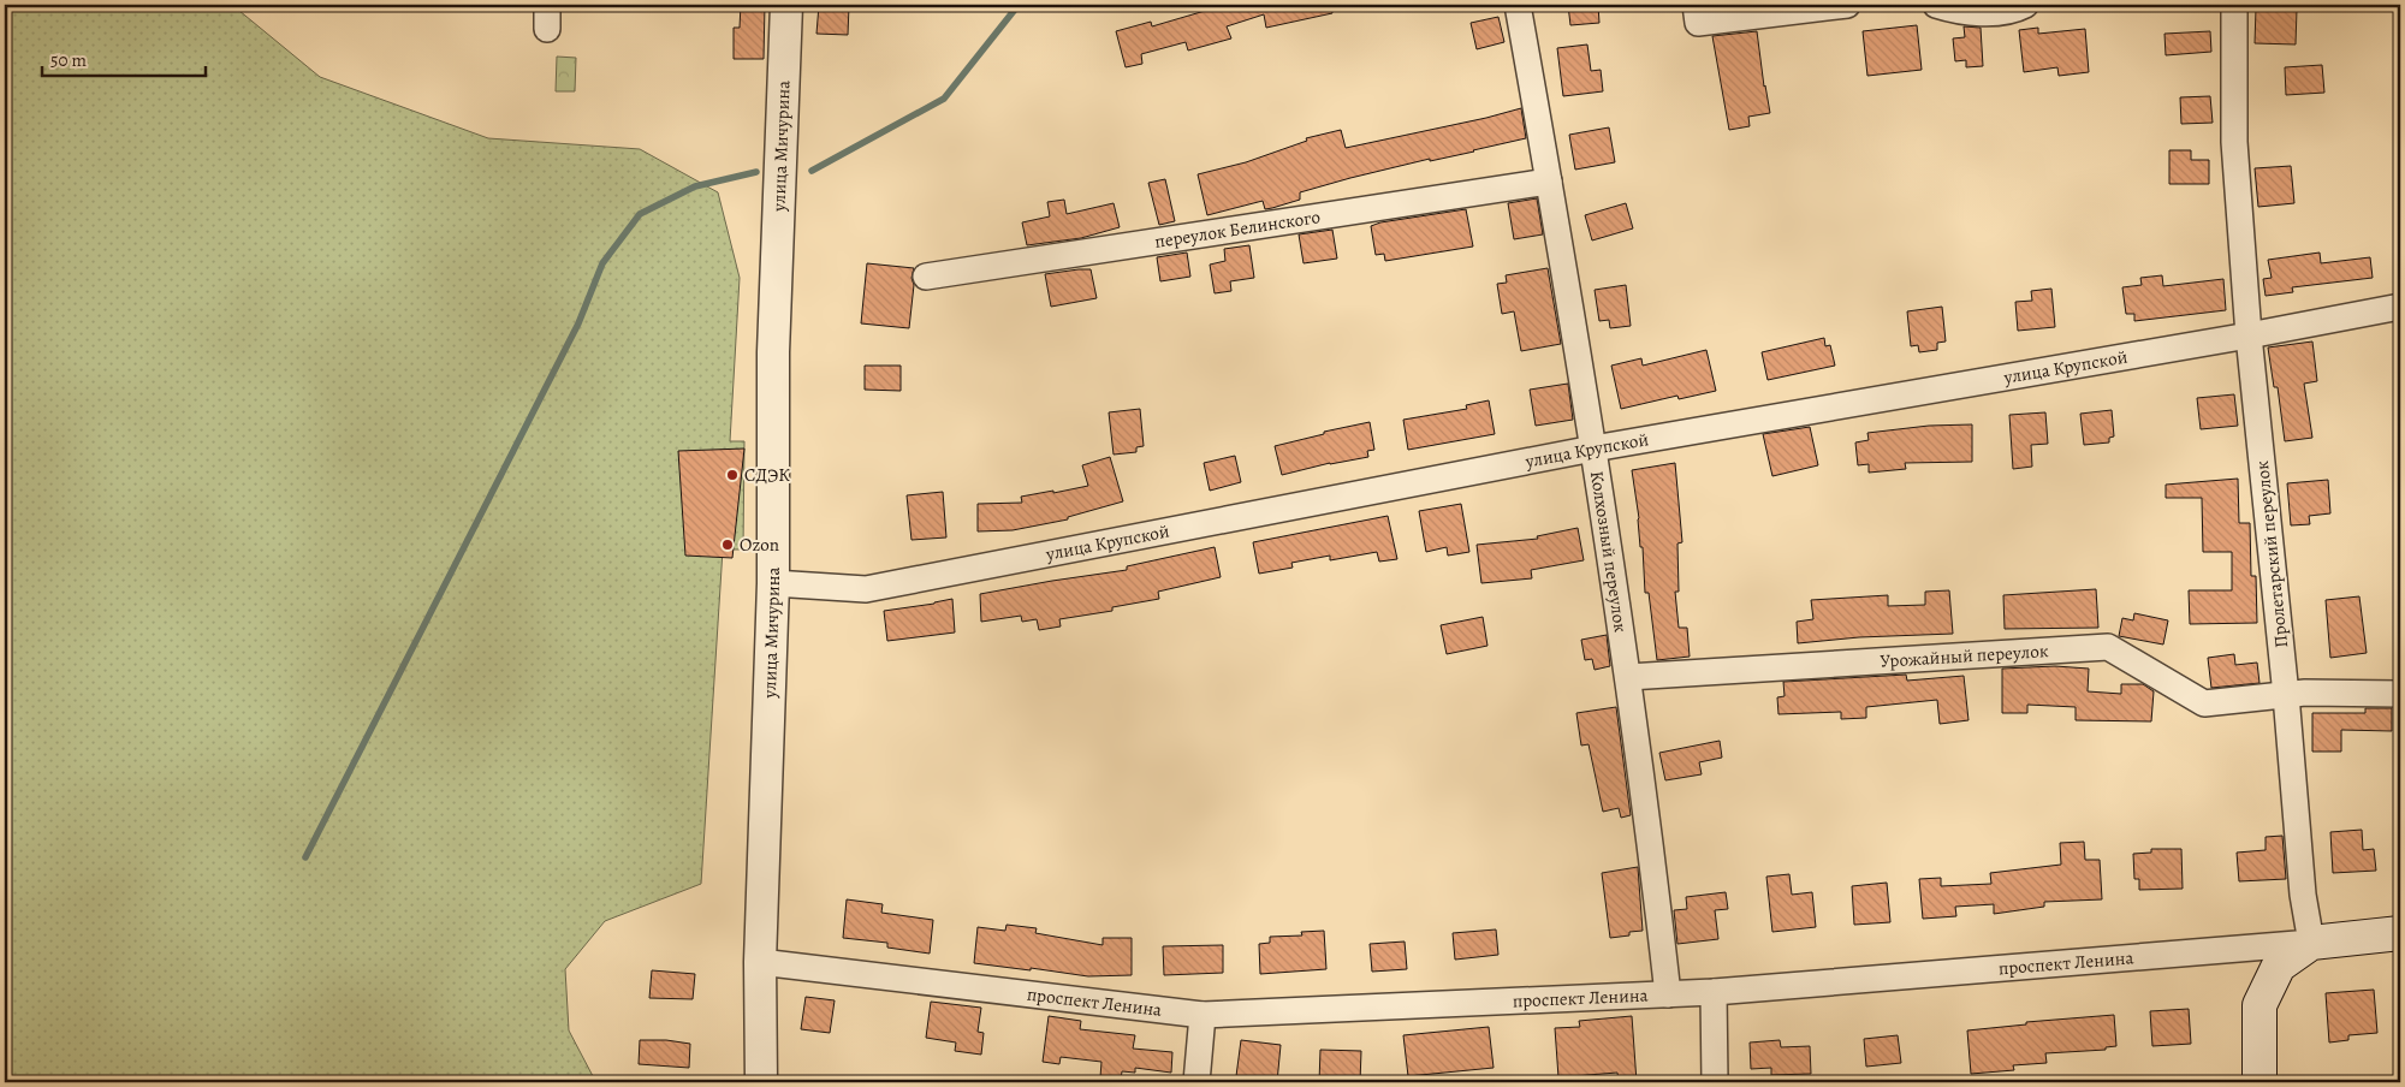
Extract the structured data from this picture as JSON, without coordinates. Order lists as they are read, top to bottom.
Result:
{
  "streets": {
    "main road": ["проспект Ленина"],
    "street": [
      "улица Мичурина",
      "переулок Белинского",
      "улица Крупской",
      "Колхозный переулок",
      "Пролетарский переулок",
      "Урожайный переулок"
    ]
  },
  "crossings": [
    ["улица Мичурина", "улица Крупской"],
    ["улица Мичурина", "проспект Ленина"],
    ["переулок Белинского", "Колхозный переулок"],
    ["улица Крупской", "Колхозный переулок"],
    ["улица Крупской", "Пролетарский переулок"],
    ["Колхозный переулок", "Урожайный переулок"],
    ["Колхозный переулок", "проспект Ленина"],
    ["Пролетарский переулок", "Урожайный переулок"],
    ["Пролетарский переулок", "проспект Ленина"]
  ],
  "places": ["СДЭК", "Ozon"],
  "scale_bar": "50 m"
}
